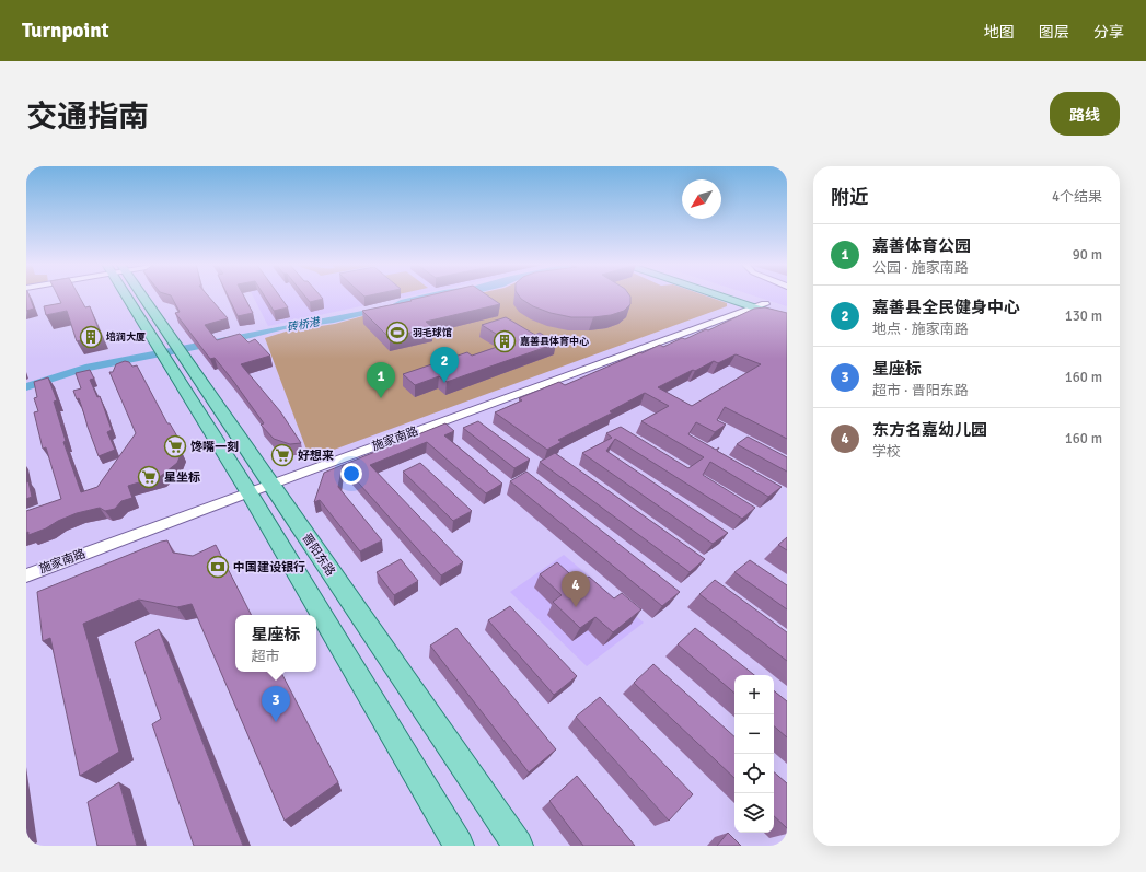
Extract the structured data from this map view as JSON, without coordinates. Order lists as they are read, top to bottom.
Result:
{
  "streets": {
    "main road": ["晋阳东路"],
    "street": ["施家南路"]
  },
  "crossings": [
    ["施家南路", "晋阳东路"]
  ],
  "water": ["砖桥港"],
  "places": {
    "sports": ["羽毛球馆"],
    "building": ["培润大厦", "嘉善县体育中心"],
    "supermarket": ["馋嘴一刻", "好想来", "星坐标"],
    "bank": ["中国建设银行"]
  },
  "north": "bottom left",
  "page": {
    "header": "Turnpoint",
    "nav": ["地图", "图层", "分享"],
    "title": "交通指南",
    "buttons": "路线",
    "heading": ["附近", "4个结果"],
    "list": [
      {
        "mark": "1",
        "name": "嘉善体育公园",
        "note": "公园 · 施家南路",
        "value": "90 m"
      },
      {
        "mark": "2",
        "name": "嘉善县全民健身中心",
        "note": "地点 · 施家南路",
        "value": "130 m"
      },
      {
        "mark": "3",
        "name": "星座标",
        "note": "超市 · 晋阳东路",
        "value": "160 m"
      },
      {
        "mark": "4",
        "name": "东方名嘉幼儿园",
        "note": "学校",
        "value": "160 m"
      }
    ],
    "pins": [
      "2",
      "1",
      "4",
      "3"
    ],
    "popup": ["星座标", "超市"],
    "map_buttons": ["+", "−"]
  }
}
